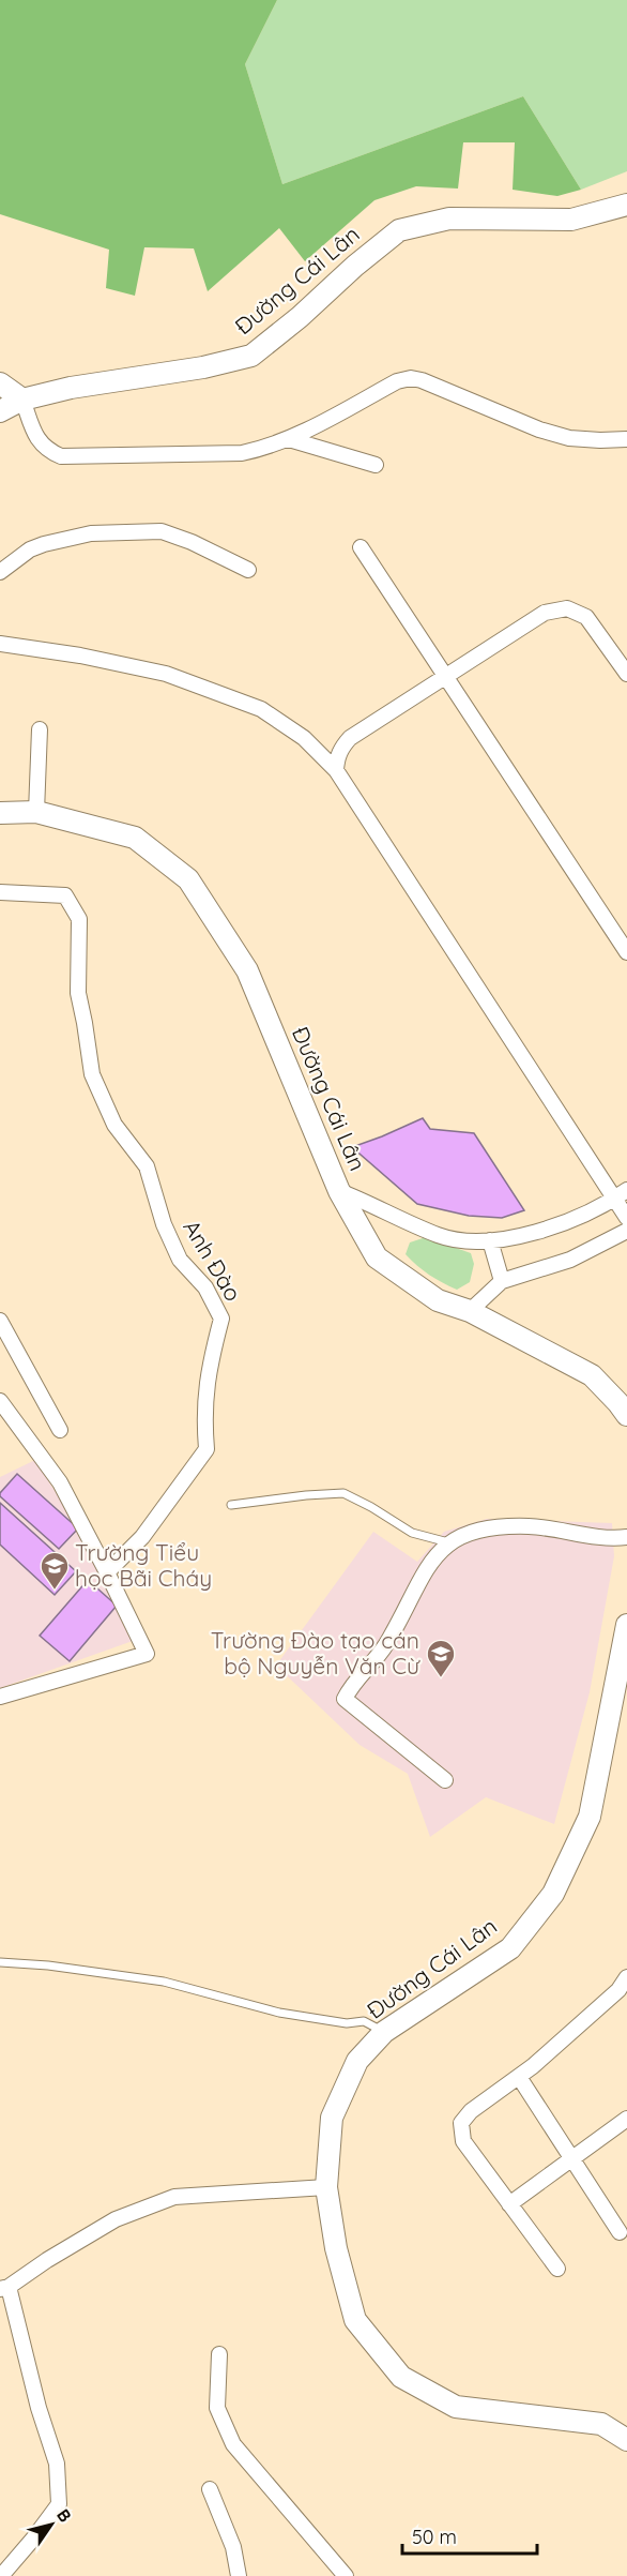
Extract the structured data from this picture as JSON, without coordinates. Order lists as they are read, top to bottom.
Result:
{
  "streets": {
    "main road": ["Đường Cái Lân"],
    "street": ["Anh Đào"]
  },
  "places": {
    "school or university": ["Trường Tiểu học Bãi Cháy", "Trường Đào tạo cán bộ Nguyễn Văn Cừ"]
  },
  "scale_bar": "50 m",
  "north": "top right"
}
